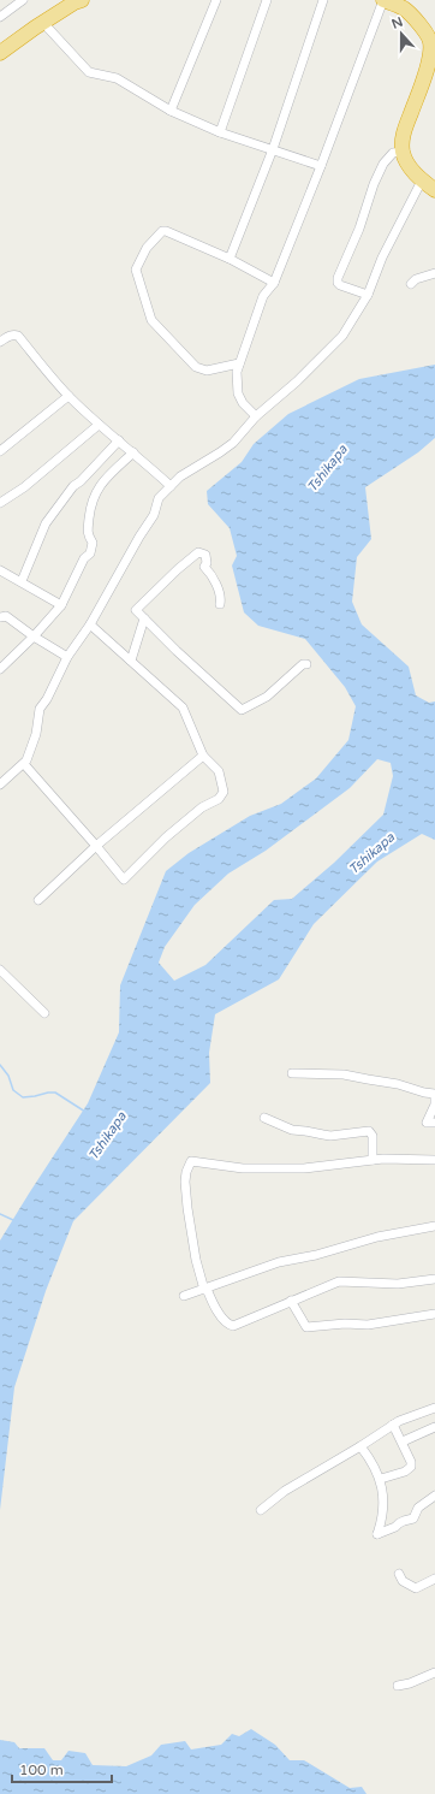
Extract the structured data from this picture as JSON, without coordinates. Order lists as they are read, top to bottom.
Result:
{
  "water": ["Tshikapa"],
  "scale_bar": "100 m",
  "north": "top"
}
